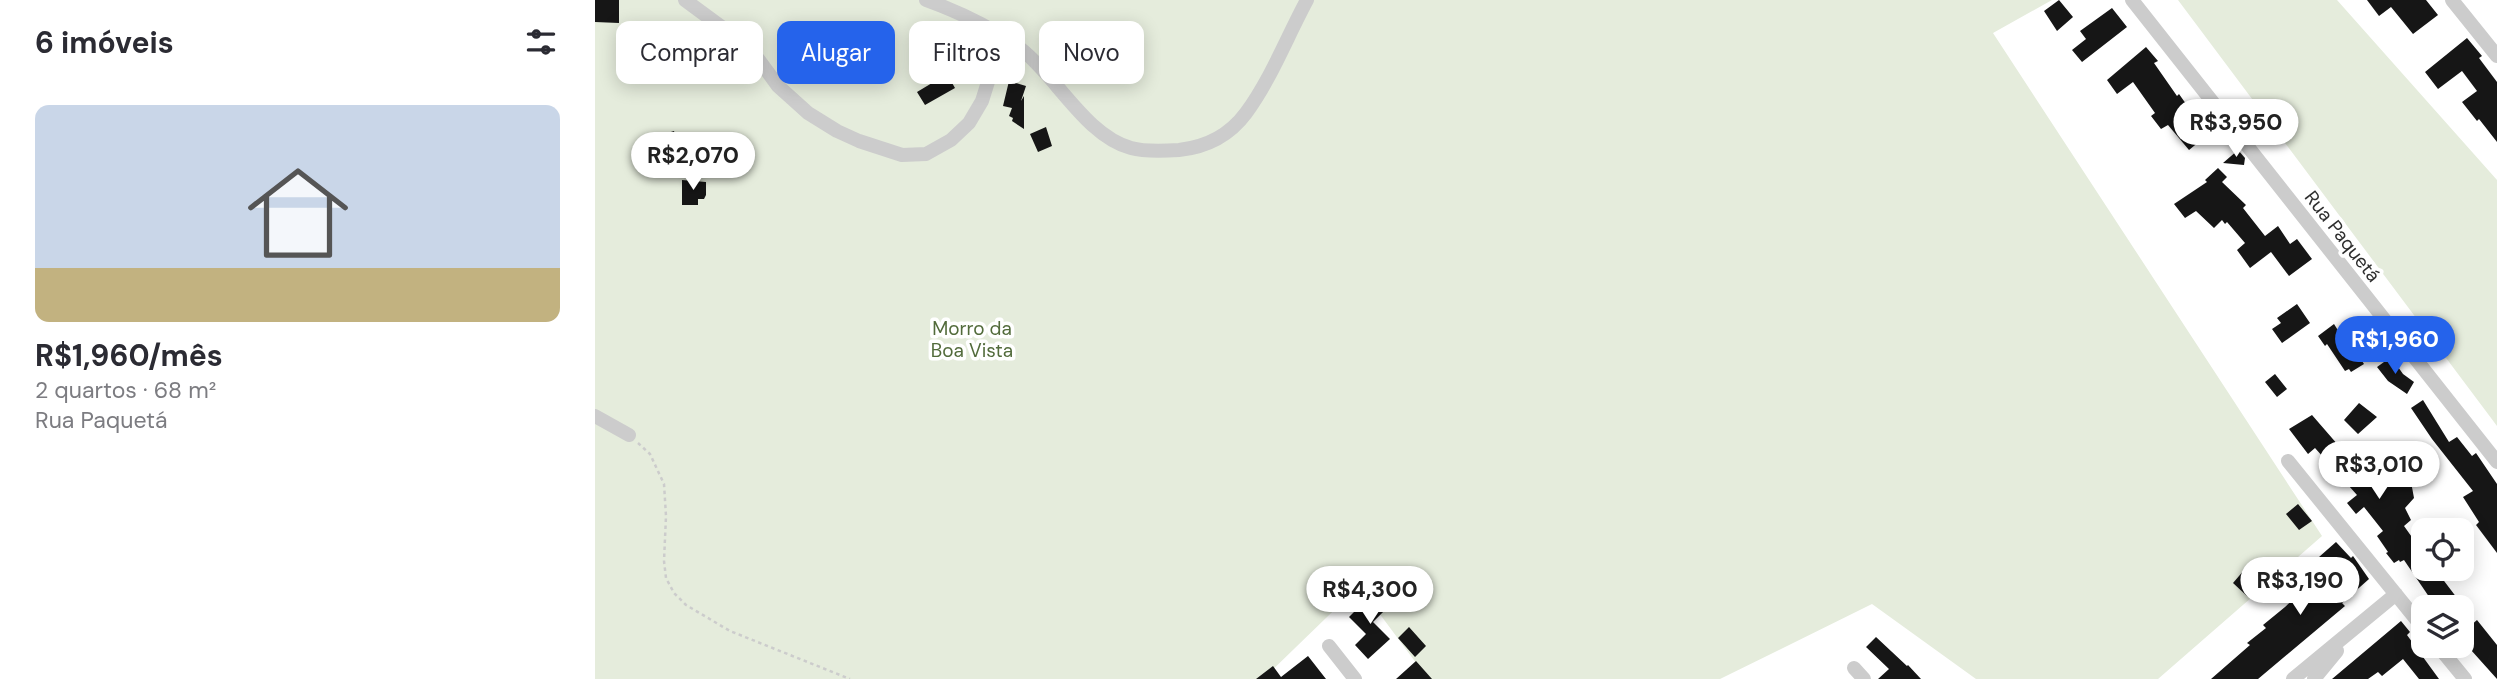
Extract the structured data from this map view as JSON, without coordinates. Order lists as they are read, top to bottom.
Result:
{
  "streets": {
    "street": ["Rua Paquetá"]
  },
  "parks": ["Morro da Boa Vista"],
  "page": {
    "heading": "6 imóveis",
    "chip": [
      "Comprar",
      "Alugar",
      "Filtros",
      "Novo"
    ],
    "list": [
      {
        "name": "R$1,960/mês",
        "note": "2 quartos · 68 m² · Rua Paquetá"
      }
    ],
    "price": [
      "R$3,950",
      "R$2,070",
      "R$1,960",
      "R$3,010",
      "R$3,190",
      "R$4,300"
    ]
  }
}
